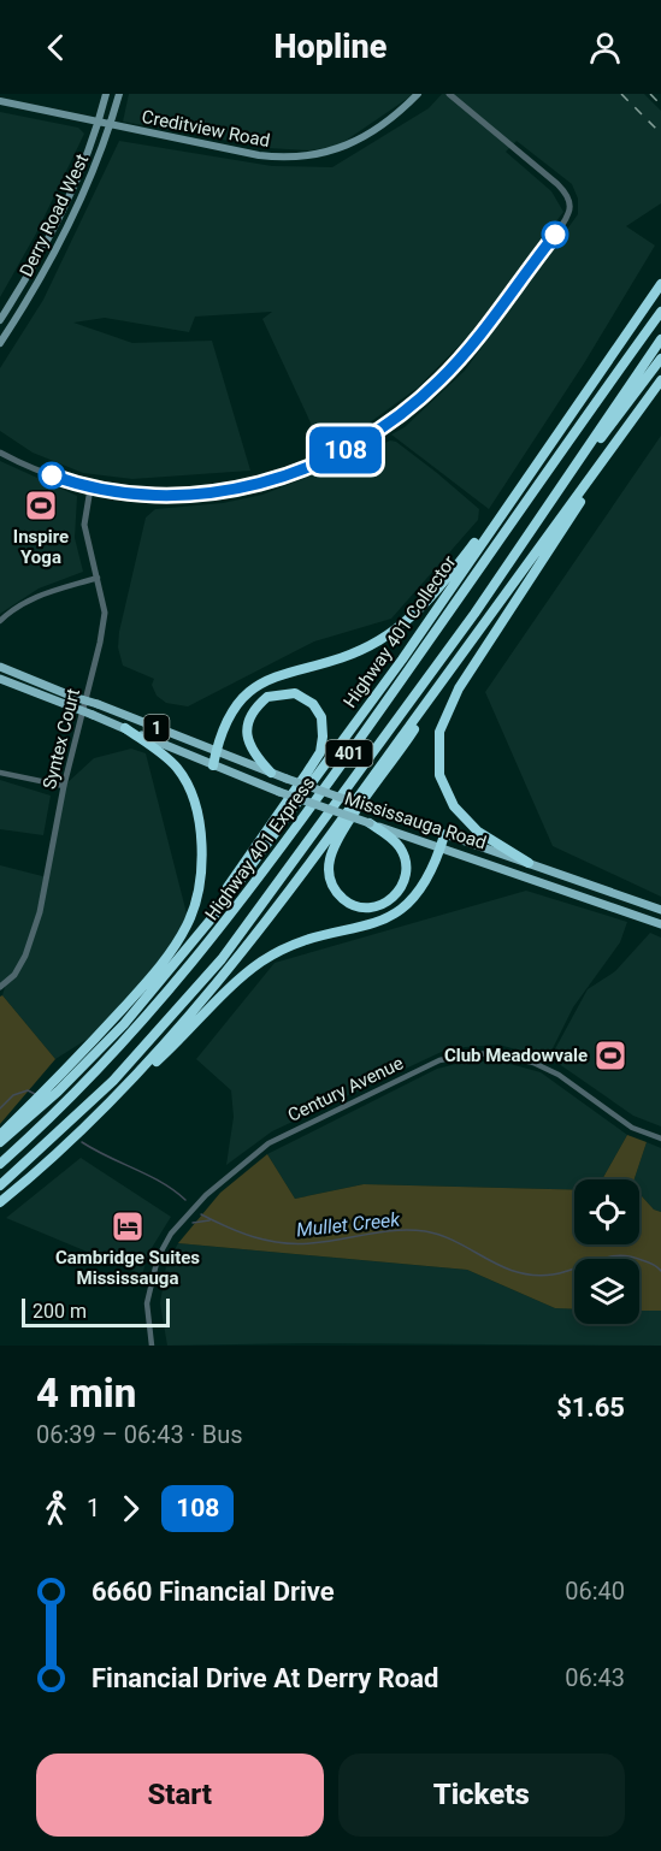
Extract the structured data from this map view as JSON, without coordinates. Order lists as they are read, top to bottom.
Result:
{
  "streets": {
    "highway": ["Highway 401 Collector", "401", "Highway 401 Express"],
    "main road": [
      "Creditview Road",
      "Derry Road West",
      "1",
      "Mississauga Road"
    ],
    "street": ["Syntex Court", "Century Avenue"]
  },
  "crossings": [
    ["Creditview Road", "Derry Road West"]
  ],
  "water": ["Mullet Creek"],
  "places": {
    "sports": ["Inspire Yoga", "Club Meadowvale"],
    "hotel": ["Cambridge Suites Mississauga"]
  },
  "lines": ["bus line 108"],
  "scale_bar": "200 m",
  "page": {
    "header": "Hopline",
    "on_map": "108",
    "scale": "200 m",
    "heading": ["4 min", "06:39 – 06:43 · Bus", "$1.65"],
    "legs": ["1", "108"],
    "list": [
      {
        "name": "6660 Financial Drive",
        "value": "06:40"
      },
      {
        "name": "Financial Drive At Derry Road",
        "value": "06:43"
      }
    ],
    "buttons": ["Start", "Tickets"]
  }
}
